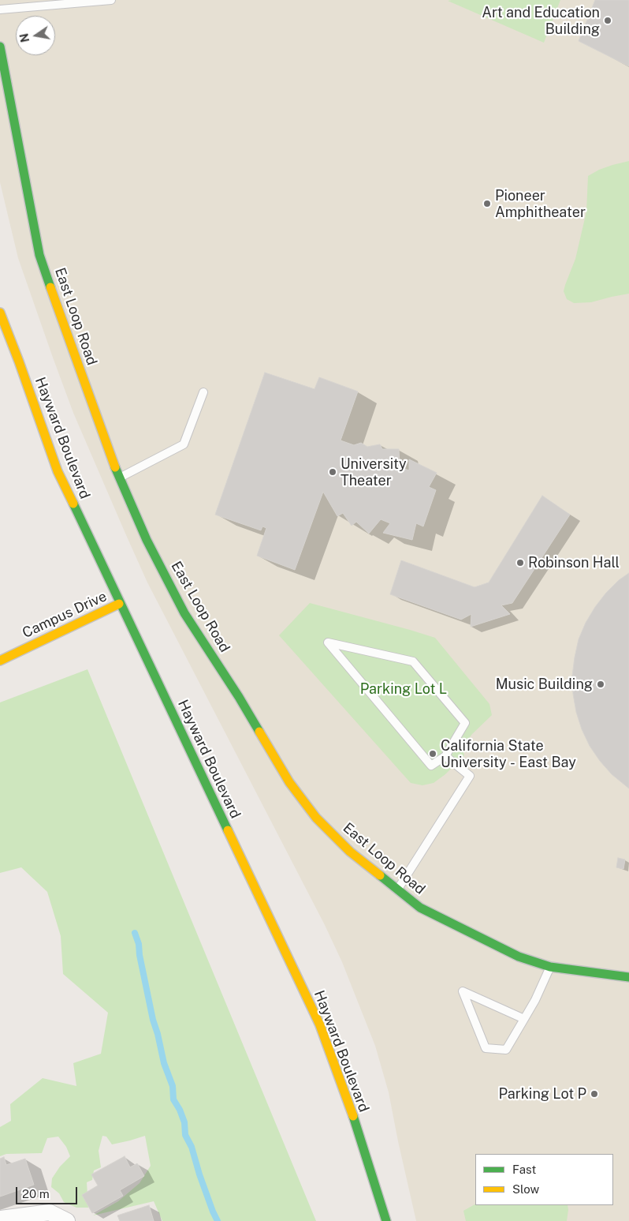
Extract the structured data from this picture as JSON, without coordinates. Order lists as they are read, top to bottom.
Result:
{
  "streets": {
    "street": ["East Loop Road", "Hayward Boulevard", "Campus Drive"]
  },
  "crossings": [
    ["Hayward Boulevard", "Campus Drive"]
  ],
  "parks": ["Parking Lot L"],
  "places": [
    "Art and Education Building",
    "Pioneer Amphitheater",
    "University Theater",
    "Robinson Hall",
    "Music Building",
    "California State University - East Bay",
    "Parking Lot P"
  ],
  "legend": ["Fast", "Slow"],
  "scale_bar": "20 m",
  "north": "left"
}
